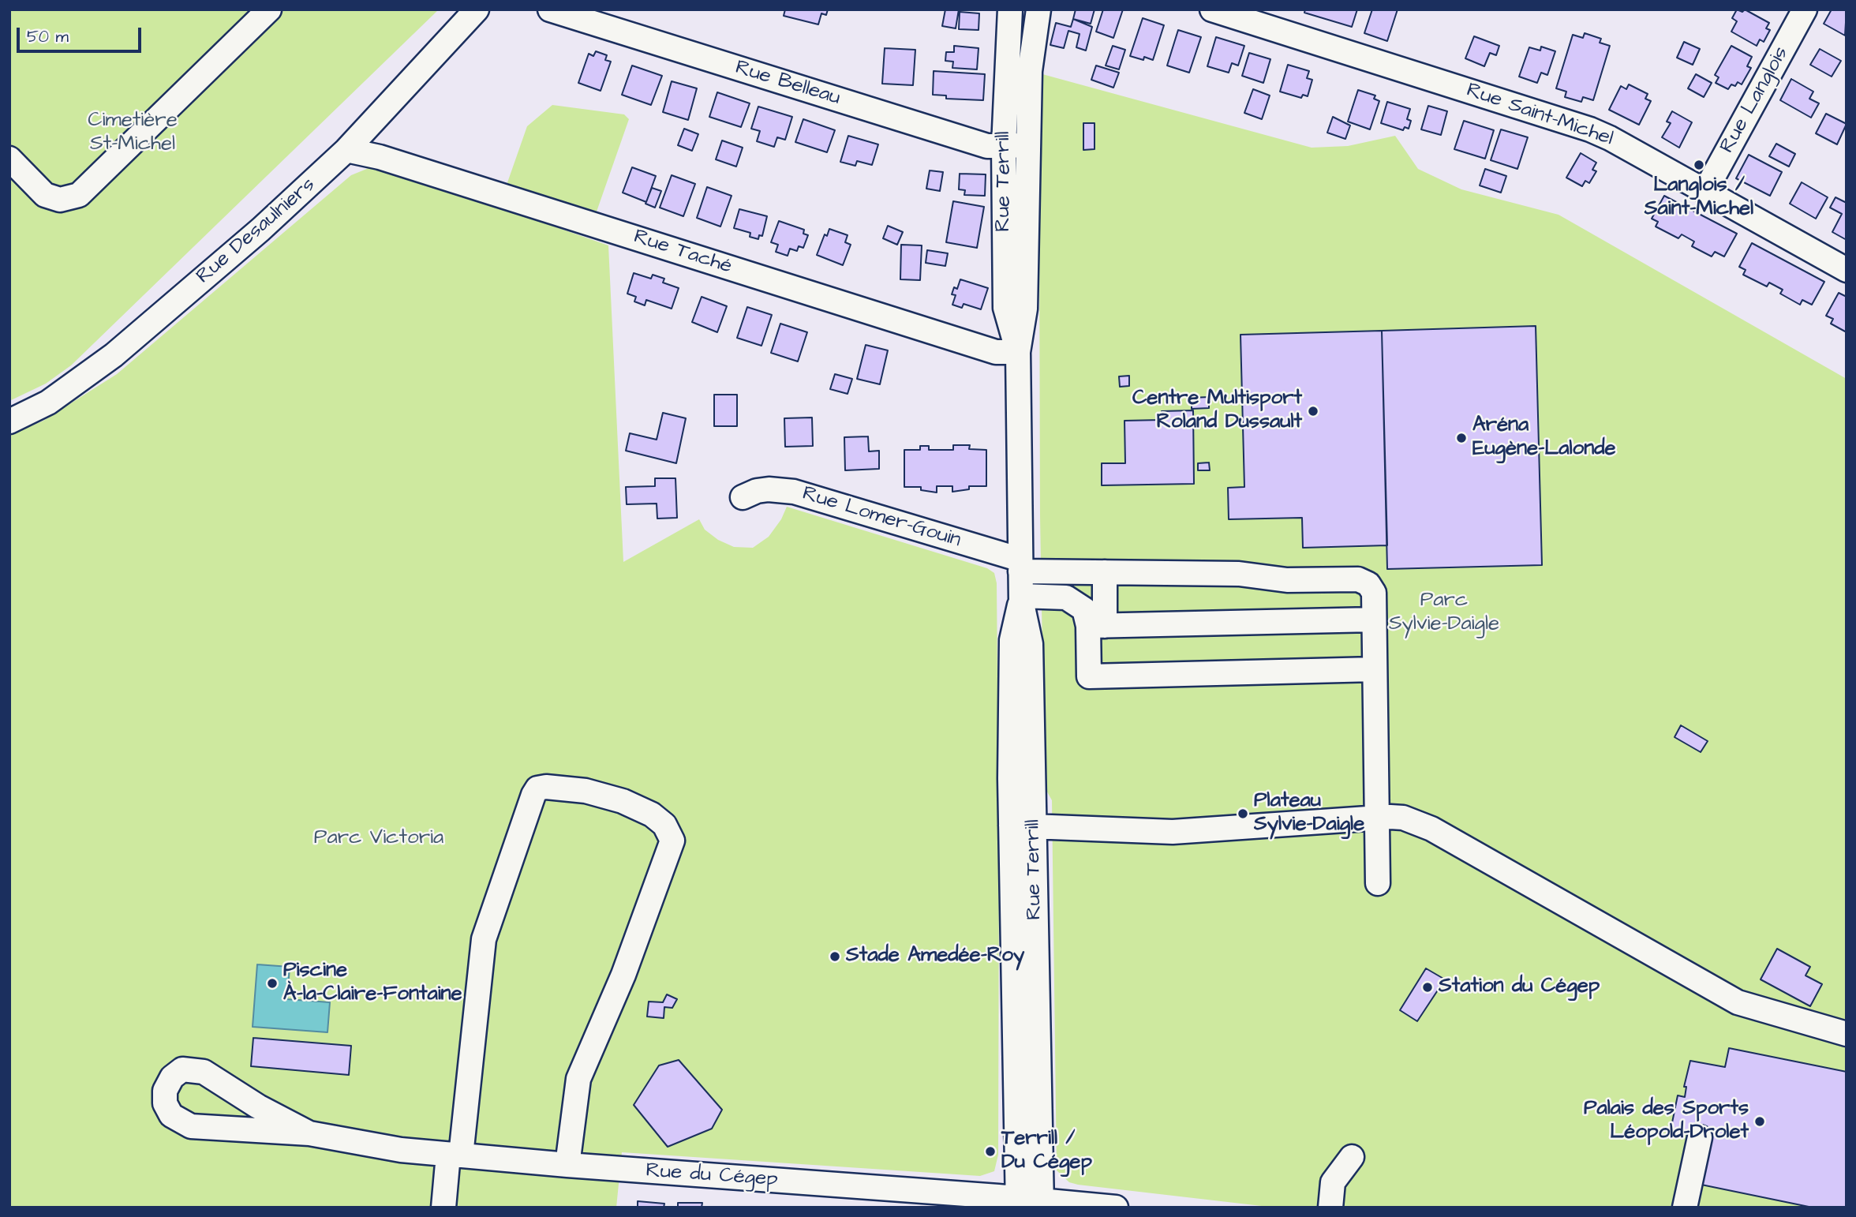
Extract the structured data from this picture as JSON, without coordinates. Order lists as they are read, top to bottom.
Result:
{
  "streets": {
    "street": [
      "Rue Belleau",
      "Rue Langlois",
      "Rue Saint-Michel",
      "Rue Terrill",
      "Rue Desaulniers",
      "Rue Taché",
      "Rue Lomer-Gouin",
      "Rue du Cégep"
    ]
  },
  "crossings": [
    ["Rue Belleau", "Rue Terrill"],
    ["Rue Langlois", "Rue Saint-Michel"],
    ["Rue Terrill", "Rue Taché"],
    ["Rue Terrill", "Rue Lomer-Gouin"],
    ["Rue Terrill", "Rue du Cégep"],
    ["Rue Desaulniers", "Rue Taché"]
  ],
  "parks": ["Cimetière St-Michel", "Parc Sylvie-Daigle", "Parc Victoria"],
  "places": [
    "Langlois / Saint-Michel",
    "Centre Multisport Roland Dussault",
    "Aréna Eugène-Lalonde",
    "Plateau Sylvie-Daigle",
    "Stade Amedée-Roy",
    "Piscine À-la-Claire-Fontaine",
    "Station du Cégep",
    "Palais des Sports Léopold-Drolet",
    "Terrill / Du Cégep"
  ],
  "scale_bar": "50 m"
}
